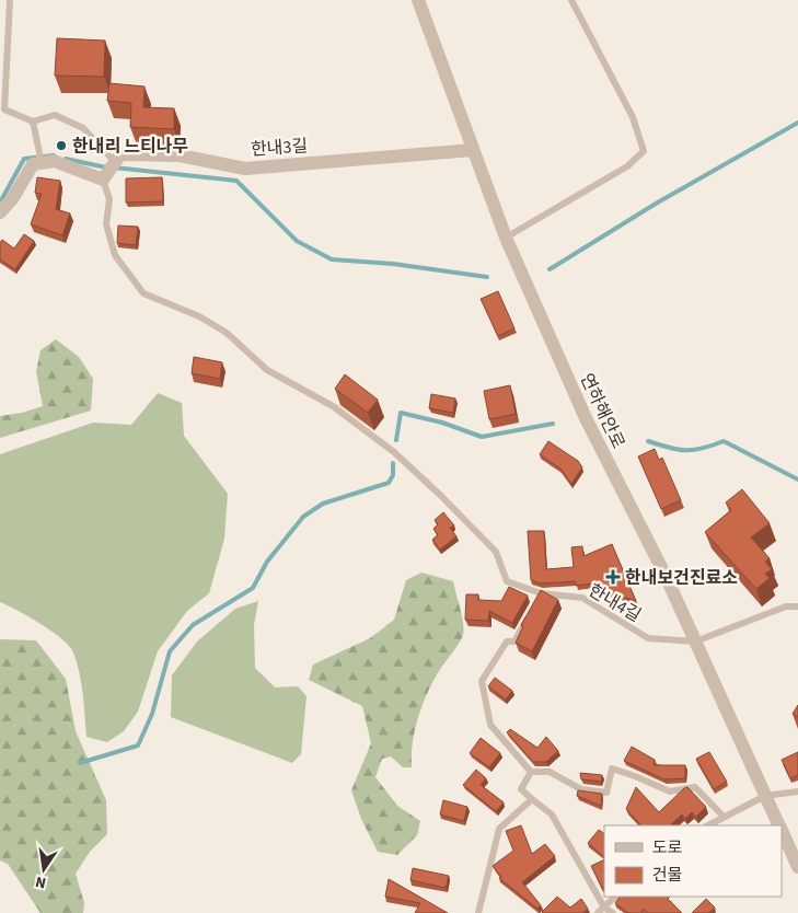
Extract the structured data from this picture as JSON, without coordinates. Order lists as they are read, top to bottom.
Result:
{
  "streets": {
    "street": ["한내3길", "연하해안로"],
    "lane": ["한내4길"]
  },
  "crossings": [
    ["한내3길", "연하해안로"],
    ["연하해안로", "한내4길"]
  ],
  "places": {
    "other": ["한내리 느티나무"],
    "health": ["한내보건진료소"]
  },
  "legend": ["도로", "건물"],
  "north": "bottom"
}
